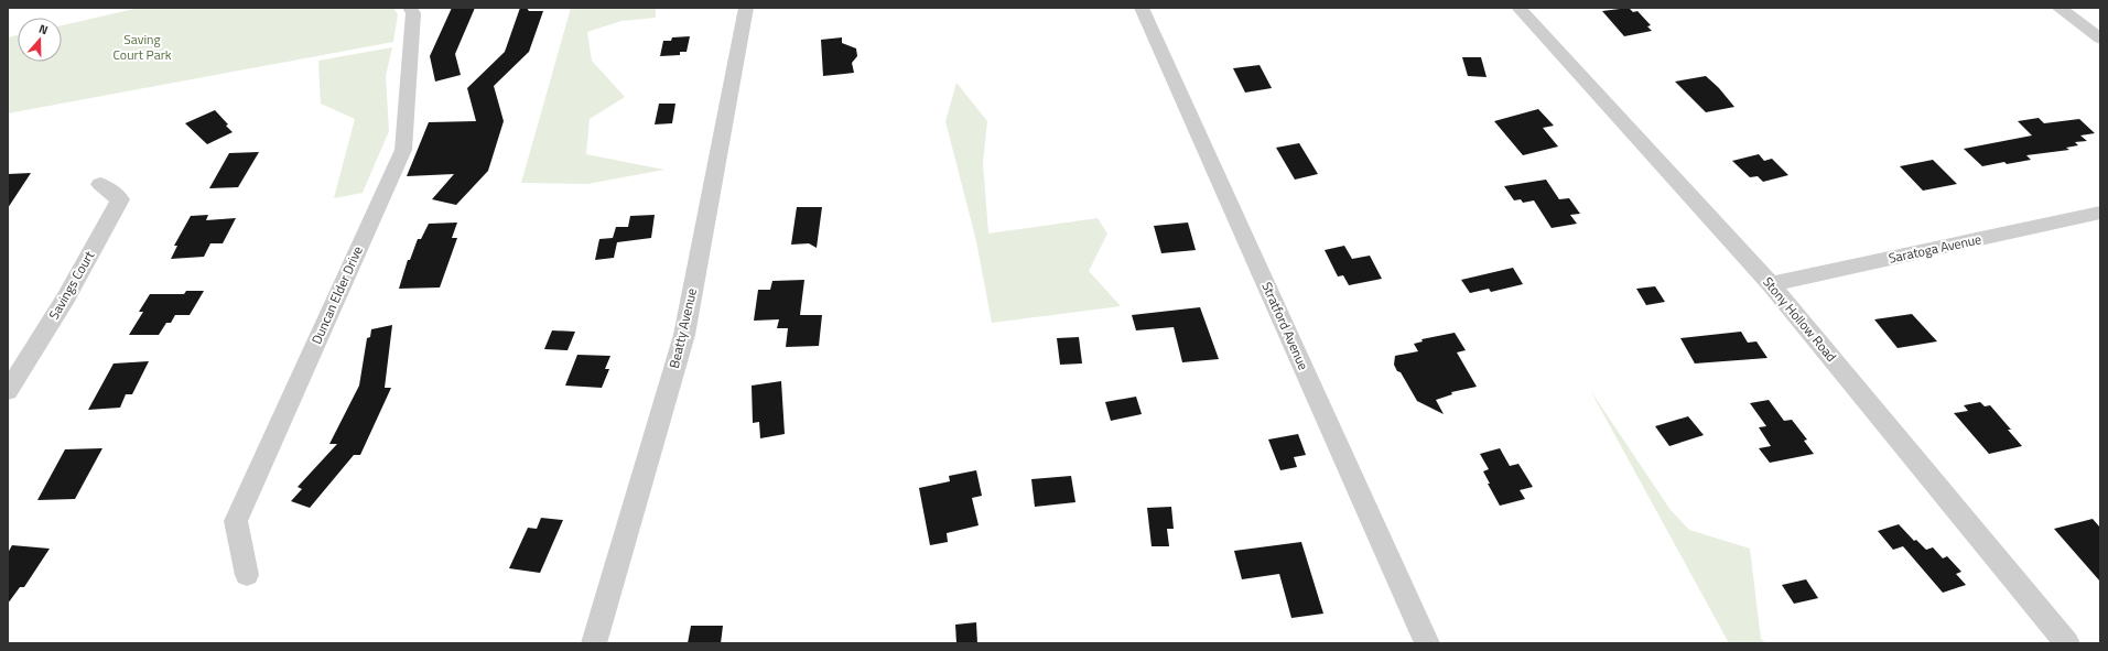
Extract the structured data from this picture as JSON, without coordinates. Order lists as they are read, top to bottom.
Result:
{
  "streets": {
    "street": [
      "Saratoga Avenue",
      "Savings Court",
      "Duncan Elder Drive",
      "Stony Hollow Road",
      "Stratford Avenue",
      "Beatty Avenue"
    ]
  },
  "crossings": [
    ["Saratoga Avenue", "Stony Hollow Road"]
  ],
  "parks": ["Saving Court Park"],
  "north": "top"
}
